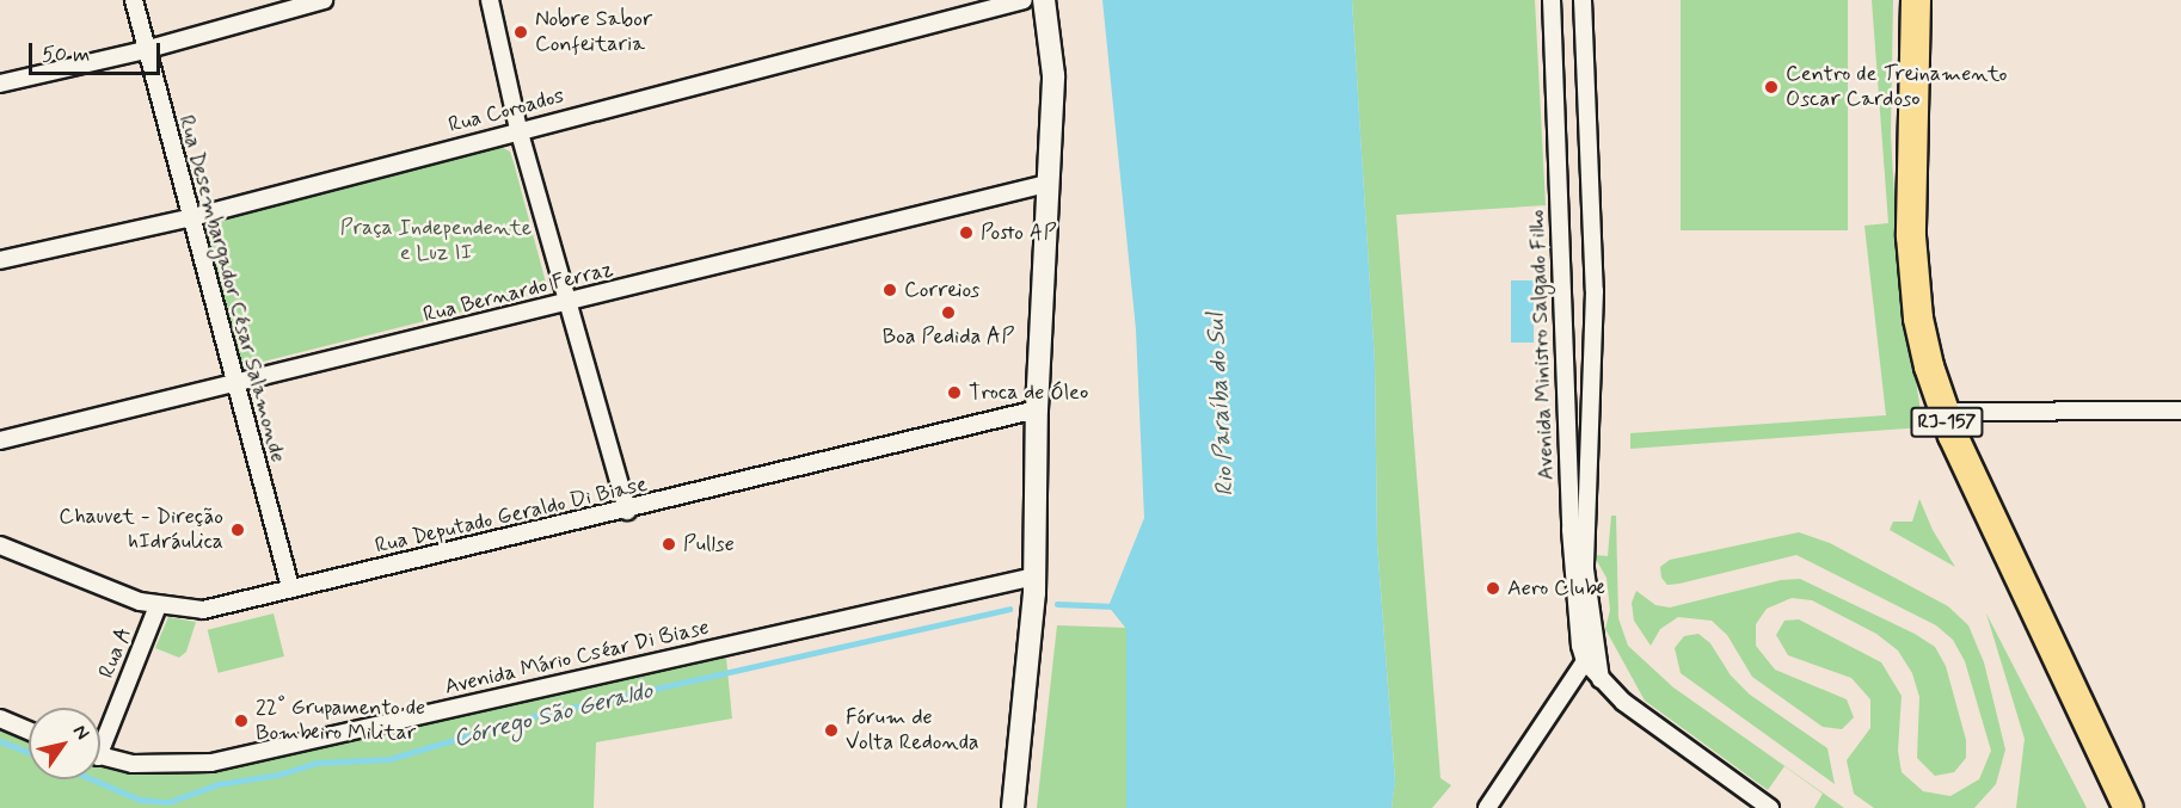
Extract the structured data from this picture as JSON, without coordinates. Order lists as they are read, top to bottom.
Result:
{
  "streets": {
    "highway": ["RJ-157"],
    "street": [
      "Rua Coroados",
      "Rua Desembargador César Salamonde",
      "Rua Bernardo Ferraz",
      "Avenida Ministro Salgado Filho",
      "Rua Deputado Geraldo Di Biase",
      "Rua A",
      "Avenida Mário Cséar Di Biase"
    ]
  },
  "crossings": [
    ["Rua Coroados", "Rua Desembargador César Salamonde"],
    ["Rua Desembargador César Salamonde", "Rua Bernardo Ferraz"],
    ["Rua Desembargador César Salamonde", "Rua Deputado Geraldo Di Biase"],
    ["Rua Deputado Geraldo Di Biase", "Rua A"]
  ],
  "water": ["Rio Paraíba do Sul", "Córrego São Geraldo"],
  "parks": ["Praça Independente e Luz II"],
  "places": [
    "Nobre Sabor Confeitaria",
    "Centro de Treinamento Oscar Cardoso",
    "Posto AP",
    "Correios",
    "Boa Pedida AP",
    "Troca de Óleo",
    "Chauvet - Direção hIdráulica",
    "Pullse",
    "Aero Clube",
    "22° Grupamento de Bombeiro Militar",
    "Fórum de Volta Redonda"
  ],
  "scale_bar": "50 m",
  "north": "top right"
}
